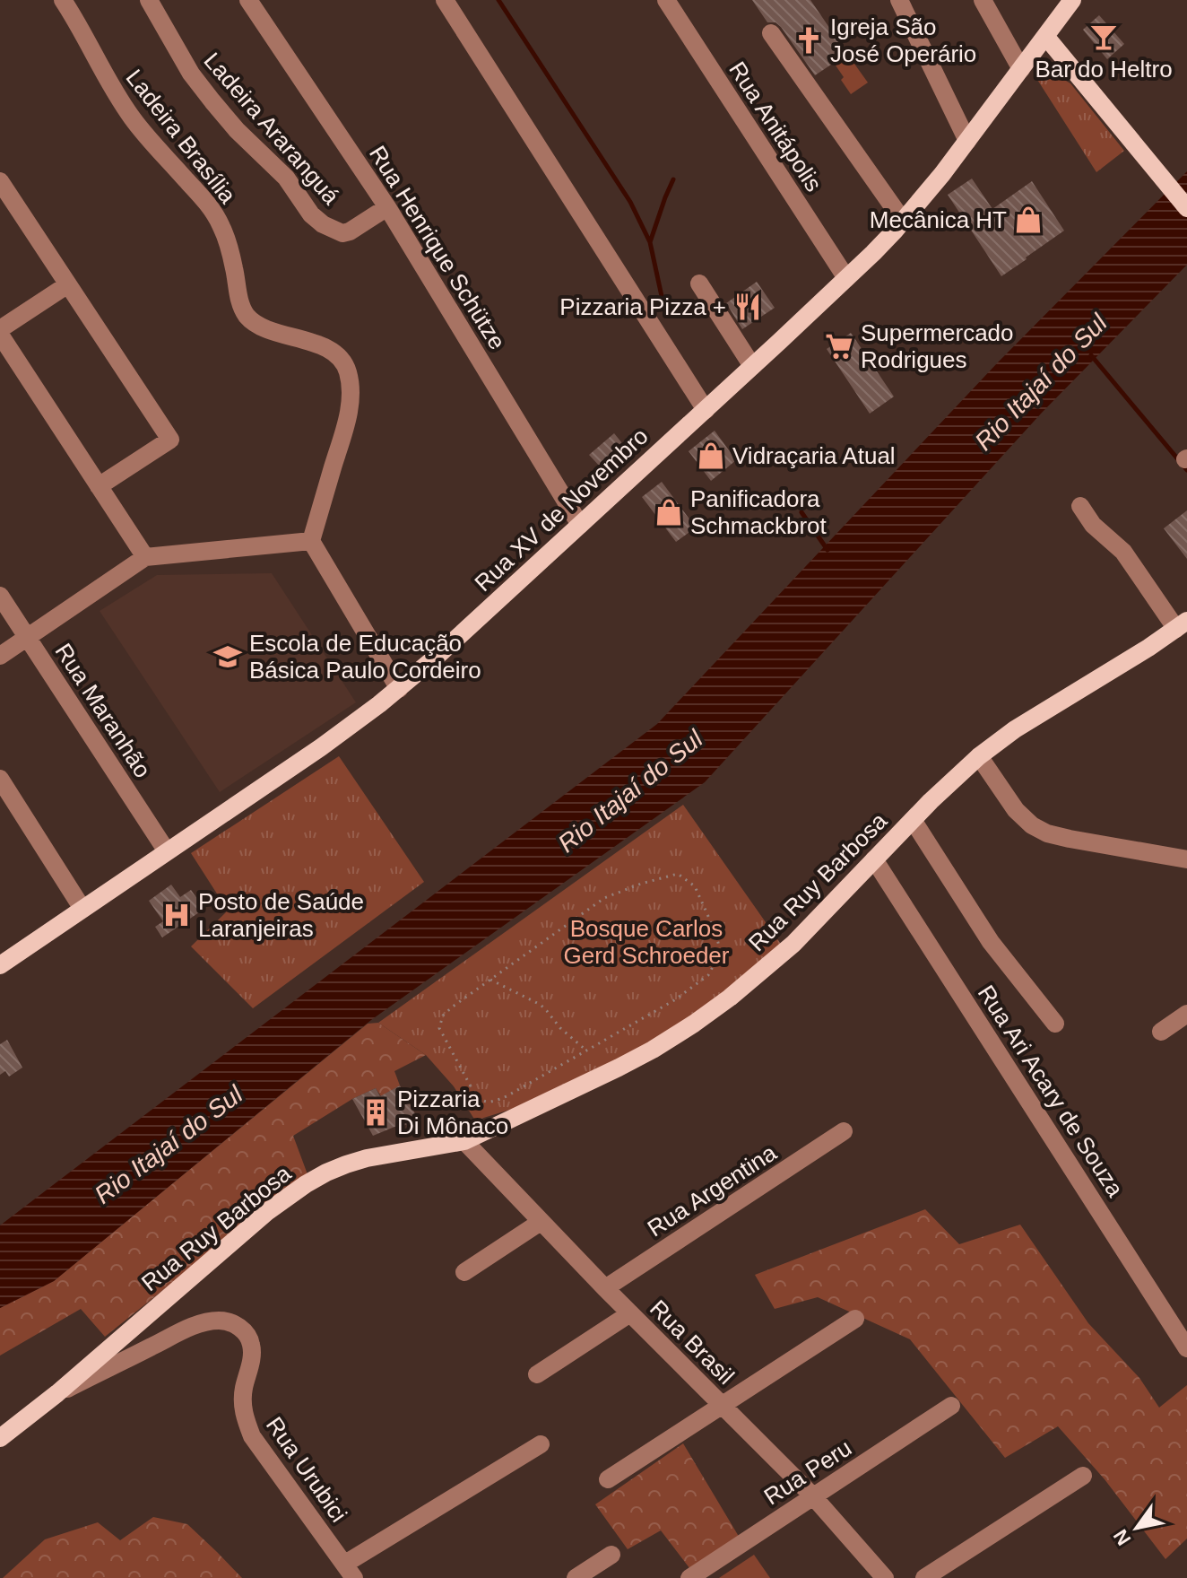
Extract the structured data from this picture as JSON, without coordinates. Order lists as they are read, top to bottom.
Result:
{
  "streets": {
    "main road": ["Rua XV de Novembro", "Rua Ruy Barbosa"],
    "street": [
      "Rua Anitápolis",
      "Ladeira Araranguá",
      "Ladeira Brasília",
      "Rua Henrique Schütze",
      "Rua Maranhão",
      "Rua Ari Acary de Souza",
      "Rua Argentina",
      "Rua Brasil",
      "Rua Urubici",
      "Rua Peru"
    ]
  },
  "crossings": [
    ["Rua Anitápolis", "Rua XV de Novembro"],
    ["Ladeira Araranguá", "Rua Henrique Schütze"],
    ["Rua Henrique Schütze", "Rua XV de Novembro"],
    ["Rua XV de Novembro", "Rua Maranhão"],
    ["Rua Ruy Barbosa", "Rua Ari Acary de Souza"],
    ["Rua Ruy Barbosa", "Rua Brasil"],
    ["Rua Ruy Barbosa", "Rua Urubici"],
    ["Rua Argentina", "Rua Brasil"],
    ["Rua Brasil", "Rua Peru"]
  ],
  "water": ["Rio Itajaí do Sul"],
  "parks": ["Bosque Carlos Gerd Schroeder"],
  "places": {
    "bar": ["Bar do Heltro"],
    "church": ["Igreja São José Operário"],
    "shop": ["Mecânica HT", "Vidraçaria Atual", "Panificadora Schmackbrot"],
    "restaurant": ["Pizzaria Pizza +"],
    "supermarket": ["Supermercado Rodrigues"],
    "school or university": ["Escola de Educação Básica Paulo Cordeiro"],
    "hospital": ["Posto de Saúde Laranjeiras"],
    "building": ["Pizzaria Di Mônaco"]
  },
  "north": "bottom left"
}
